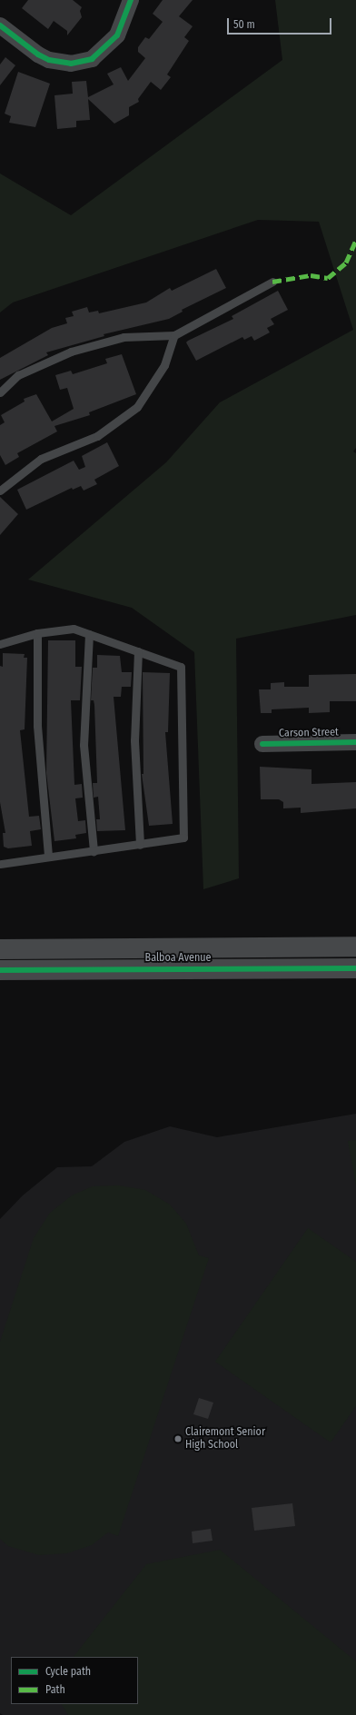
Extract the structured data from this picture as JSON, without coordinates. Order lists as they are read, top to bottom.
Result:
{
  "streets": {
    "main road": ["Balboa Avenue"],
    "street": ["Carson Street"]
  },
  "places": ["Clairemont Senior High School"],
  "legend": ["Cycle path", "Path"],
  "scale_bar": "50 m"
}
